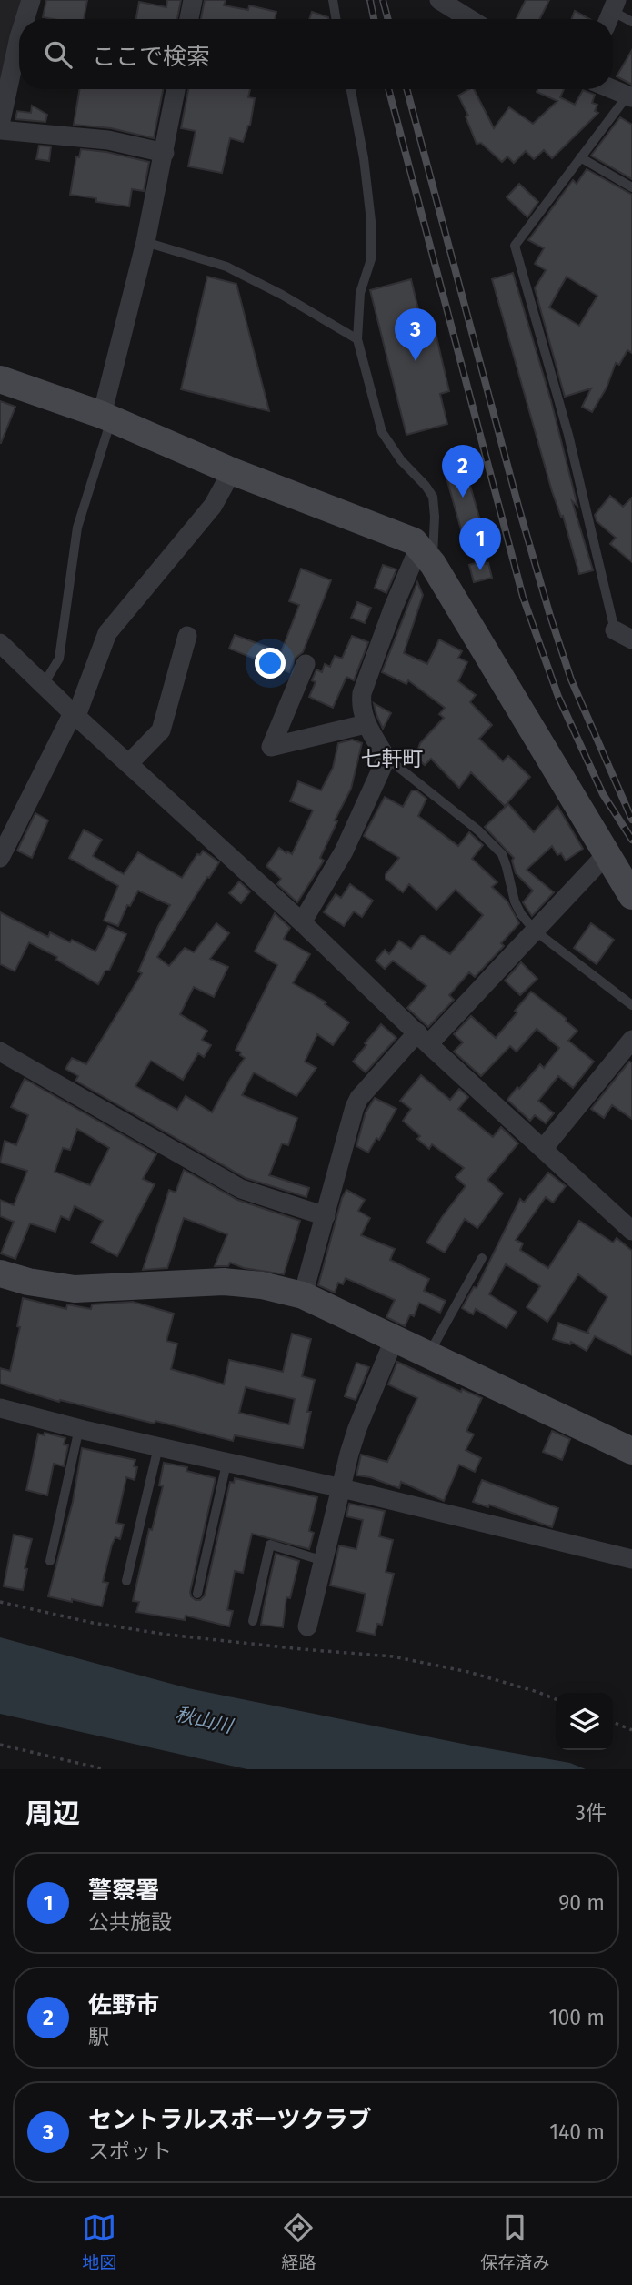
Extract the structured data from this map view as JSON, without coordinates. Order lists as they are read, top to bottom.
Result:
{
  "districts": ["七軒町"],
  "water": ["秋山川"],
  "page": {
    "search": "ここで検索",
    "pins": ["3", "2", "1"],
    "heading": ["周辺", "3件"],
    "list": [
      {
        "mark": "1",
        "name": "警察署",
        "note": "公共施設",
        "value": "90 m"
      },
      {
        "mark": "2",
        "name": "佐野市",
        "note": "駅",
        "value": "100 m"
      },
      {
        "mark": "3",
        "name": "セントラルスポーツクラブ",
        "note": "スポット",
        "value": "140 m"
      }
    ],
    "nav": ["地図", "経路", "保存済み"]
  }
}
